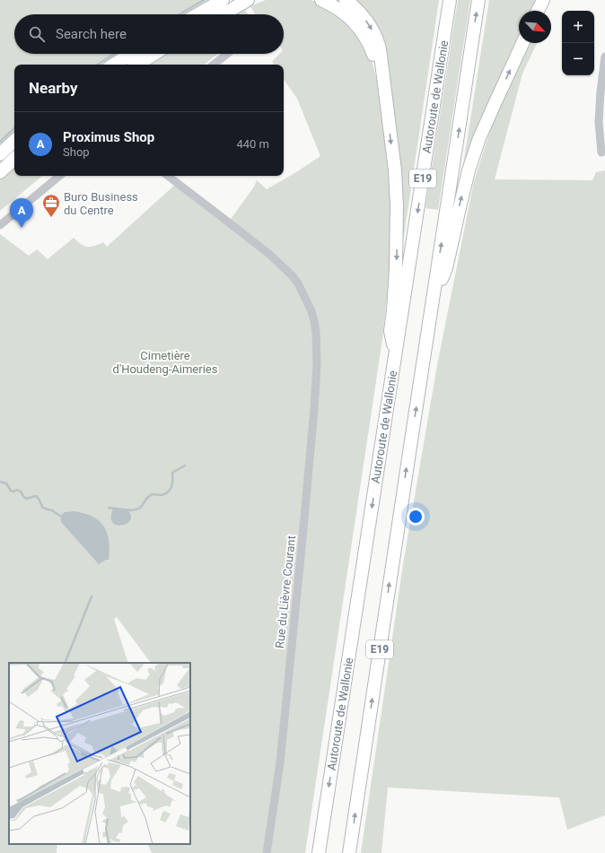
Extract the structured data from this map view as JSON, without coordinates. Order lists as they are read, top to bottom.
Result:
{
  "streets": {
    "highway": ["Autoroute de Wallonie", "E19"],
    "street": ["Rue du Lièvre Courant"]
  },
  "parks": ["Cimetière d'Houdeng-Aimeries"],
  "places": {
    "office": ["Buro Business du Centre"]
  },
  "north": "bottom right",
  "page": {
    "map_buttons": ["+", "−"],
    "search": "Search here",
    "heading": "Nearby",
    "list": [
      {
        "mark": "A",
        "name": "Proximus Shop",
        "note": "Shop",
        "value": "440 m"
      }
    ],
    "pins": "A"
  }
}
